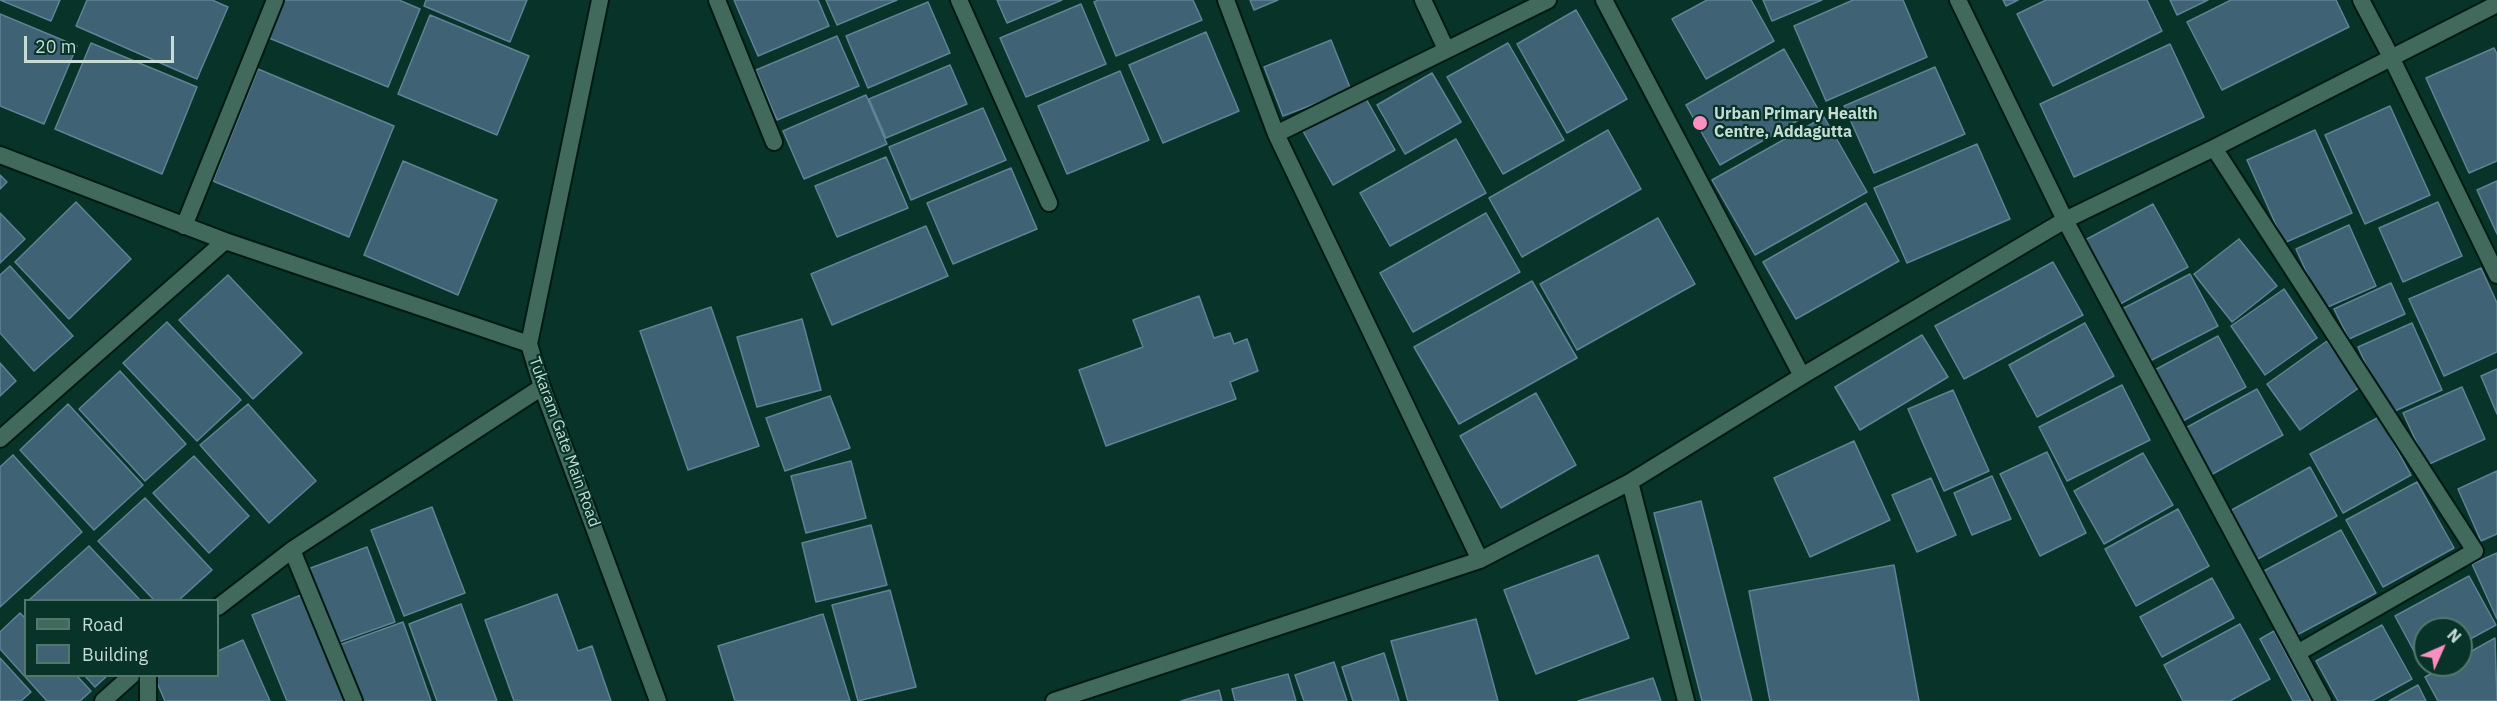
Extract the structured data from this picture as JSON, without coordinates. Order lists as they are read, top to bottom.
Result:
{
  "streets": {
    "street": ["Tukaram Gate Main Road"]
  },
  "places": ["Urban Primary Health Centre, Addagutta"],
  "legend": ["Road", "Building"],
  "scale_bar": "20 m",
  "north": "top right"
}
